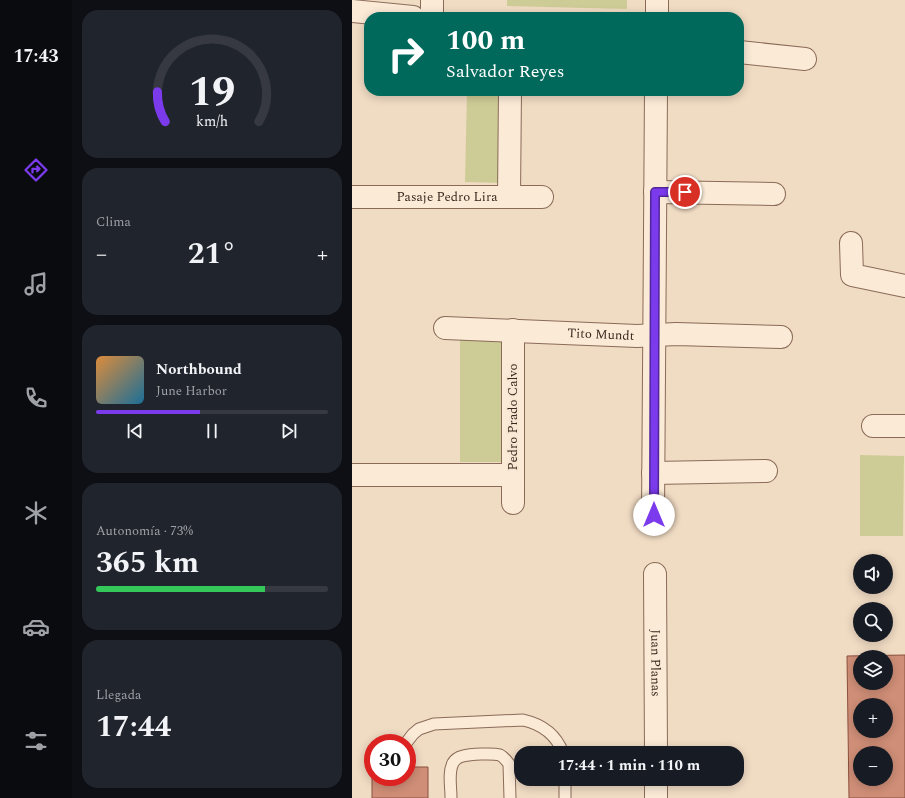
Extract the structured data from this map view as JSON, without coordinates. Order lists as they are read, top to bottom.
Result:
{
  "streets": {
    "street": [
      "Pasaje Pedro Lira",
      "Tito Mundt",
      "Pedro Prado Calvo",
      "Juan Planas"
    ]
  },
  "crossings": [
    ["Tito Mundt", "Pedro Prado Calvo"]
  ],
  "page": {
    "tabs": "17:43",
    "turn": ["100 m", "Salvador Reyes"],
    "tile": [
      "Clima",
      ["Autonomía · 73%", "365 km"],
      ["Llegada", "17:44"]
    ],
    "heat": ["−", "21°", "+"],
    "song": ["Northbound", "June Harbor"],
    "map_buttons": ["+", "−"],
    "limit": "30",
    "trip": "17:44 · 1 min · 110 m",
    "gauge": ["19", "km/h"]
  }
}
